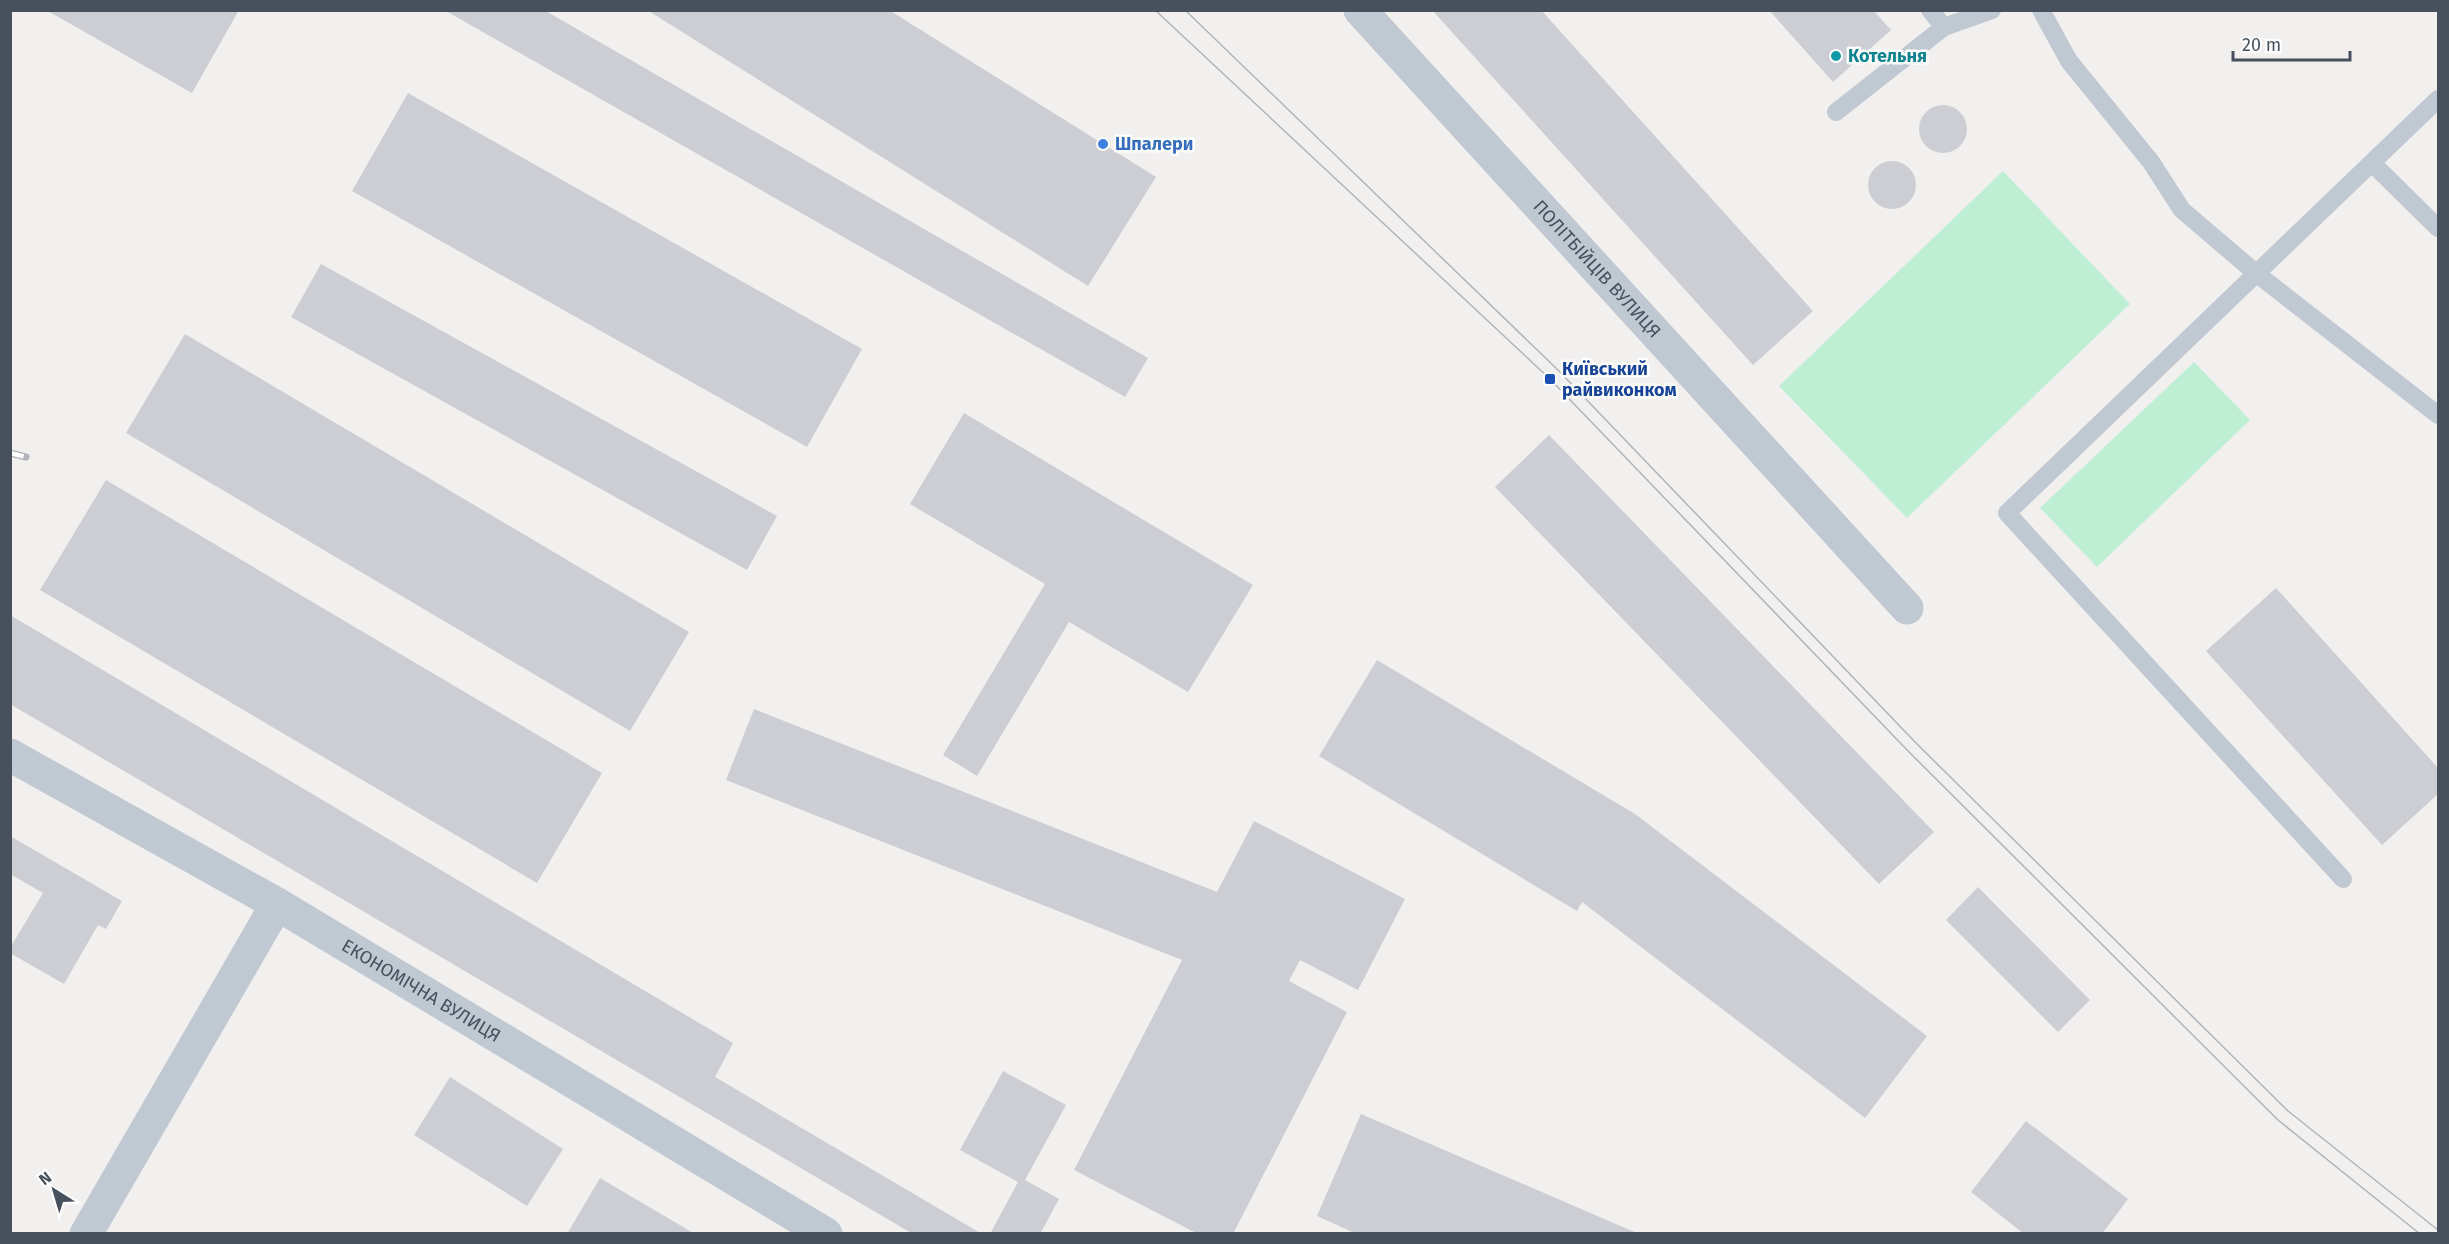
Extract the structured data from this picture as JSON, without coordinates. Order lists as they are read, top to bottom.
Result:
{
  "streets": {
    "street": ["ПОЛІТБІЙЦІВ ВУЛИЦЯ", "ЕКОНОМІЧНА ВУЛИЦЯ"]
  },
  "places": {
    "other": ["Котельня", "Шпалери"],
    "transit": ["Київський райвиконком"]
  },
  "scale_bar": "20 m",
  "north": "top left"
}
